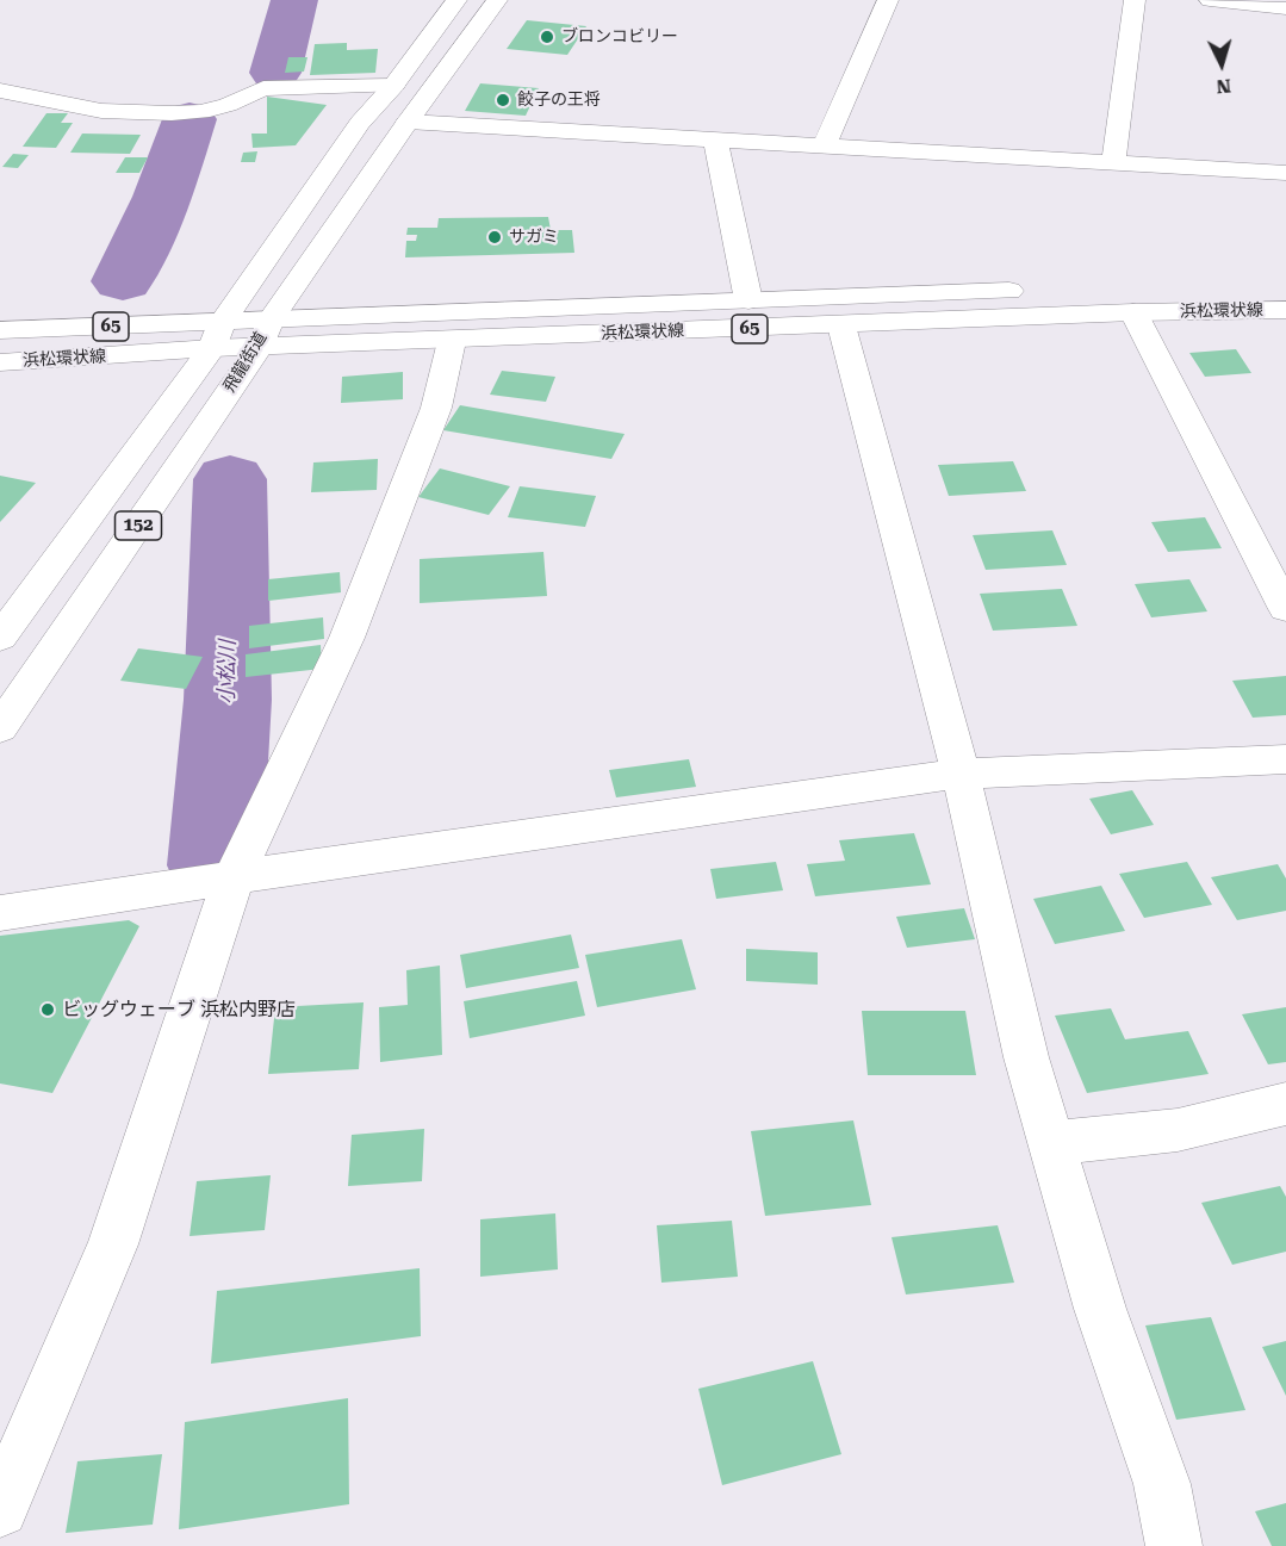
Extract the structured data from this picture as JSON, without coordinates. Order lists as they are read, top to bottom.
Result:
{
  "streets": {
    "main road": [
      "浜松環状線",
      "65",
      "飛龍街道",
      "152"
    ]
  },
  "crossings": [
    ["浜松環状線", "飛龍街道"]
  ],
  "water": ["小松川"],
  "places": [
    "ブロンコビリー",
    "餃子の王将",
    "サガミ",
    "ビッグウェーブ 浜松内野店"
  ],
  "north": "bottom"
}
